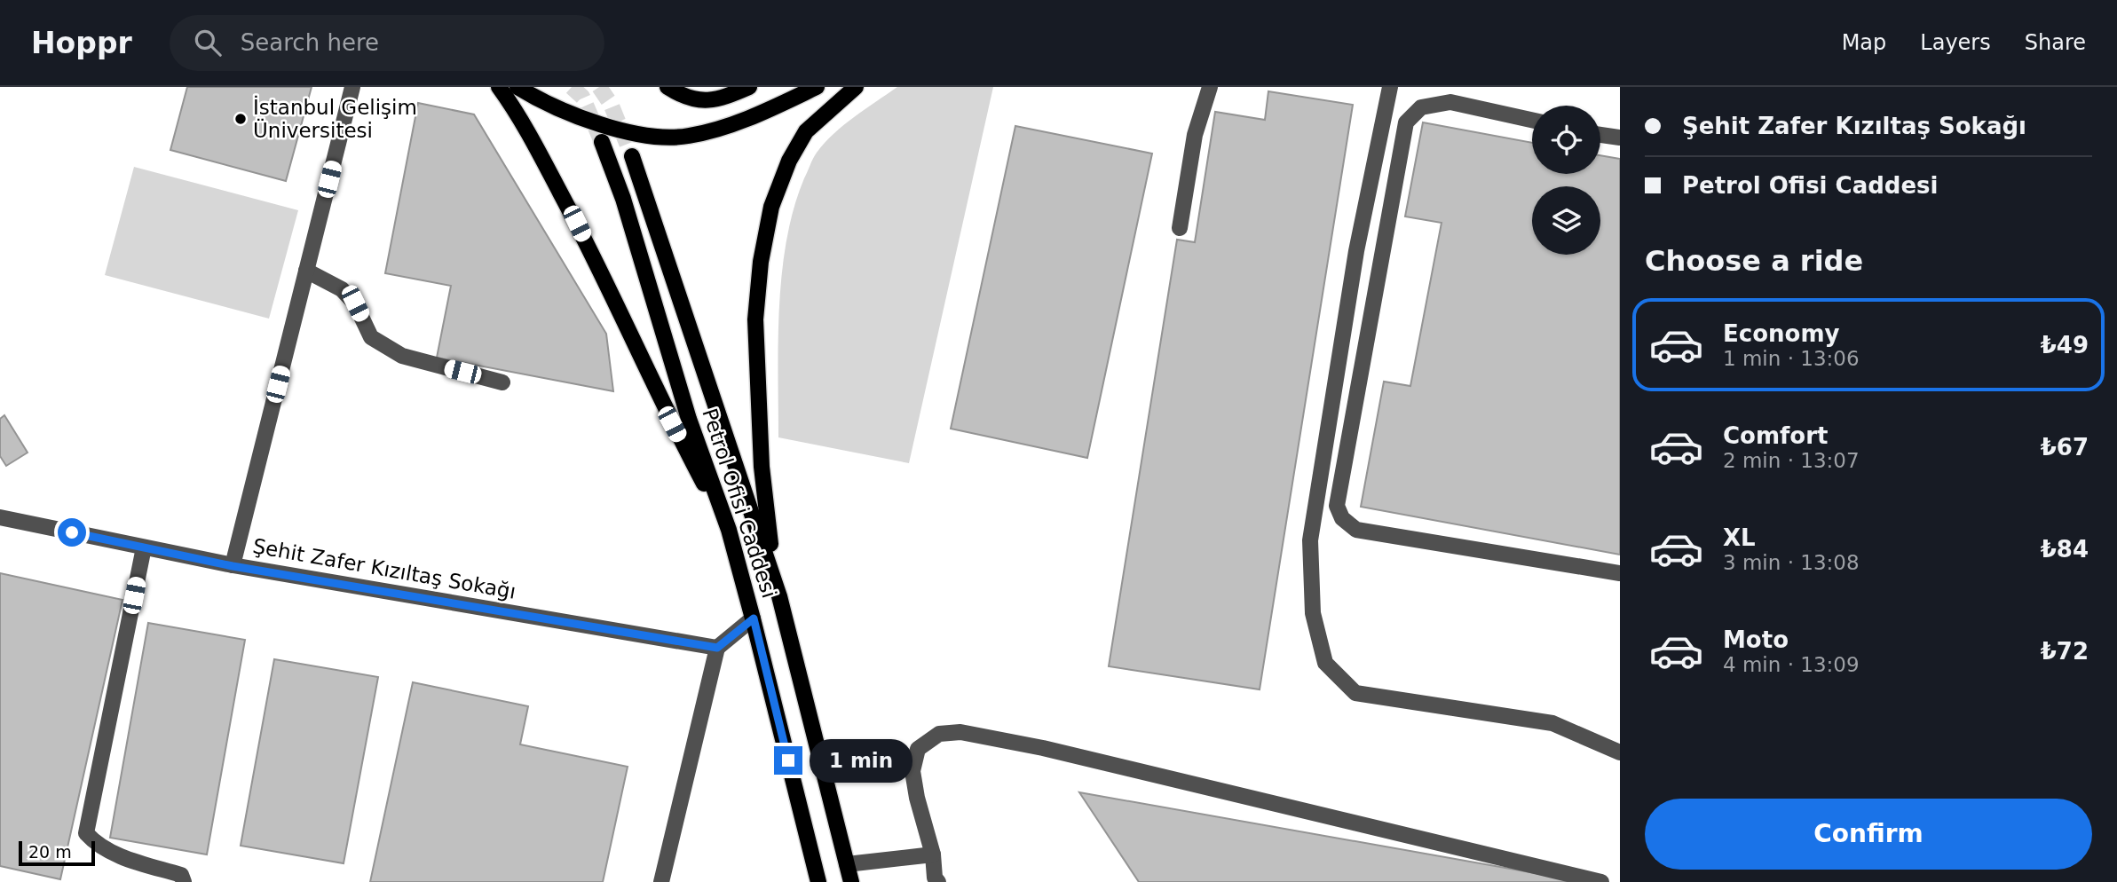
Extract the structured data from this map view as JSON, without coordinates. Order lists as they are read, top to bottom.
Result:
{
  "streets": {
    "main road": ["Petrol Ofisi Caddesi"],
    "street": ["Şehit Zafer Kızıltaş Sokağı"]
  },
  "places": ["İstanbul Gelişim Üniversitesi"],
  "scale_bar": "20 m",
  "page": {
    "header": "Hoppr",
    "search": "Search here",
    "nav": ["Map", "Layers", "Share"],
    "banner": ["Şehit Zafer Kızıltaş Sokağı", "Petrol Ofisi Caddesi"],
    "heading": "Choose a ride",
    "list": [
      {
        "name": "Economy",
        "note": "1 min · 13:06",
        "value": "₺49"
      },
      {
        "name": "Comfort",
        "note": "2 min · 13:07",
        "value": "₺67"
      },
      {
        "name": "XL",
        "note": "3 min · 13:08",
        "value": "₺84"
      },
      {
        "name": "Moto",
        "note": "4 min · 13:09",
        "value": "₺72"
      }
    ],
    "bubble": "1 min",
    "buttons": "Confirm",
    "scale": "20 m"
  }
}
